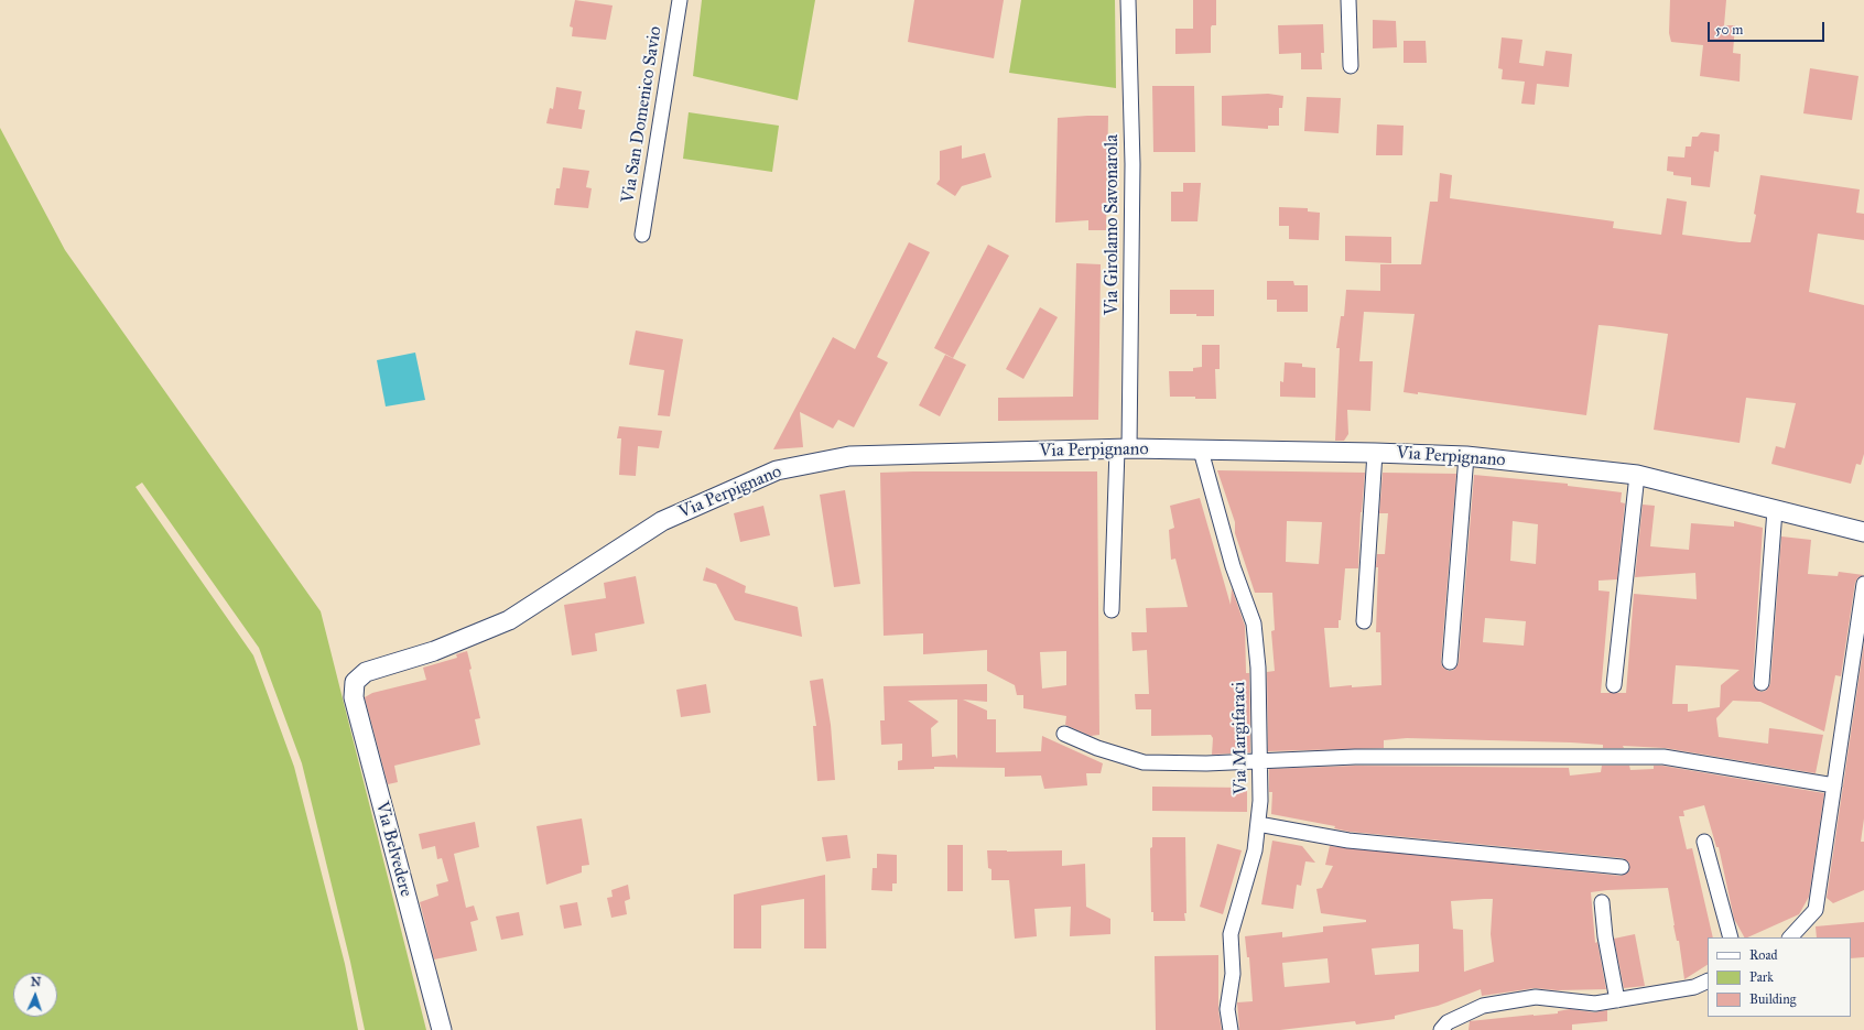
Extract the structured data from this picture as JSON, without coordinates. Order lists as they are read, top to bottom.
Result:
{
  "streets": {
    "street": [
      "Via San Domenico Savio",
      "Via Girolamo Savonarola",
      "Via Perpignano",
      "Via Margifaraci",
      "Via Belvedere"
    ]
  },
  "crossings": [
    ["Via Girolamo Savonarola", "Via Perpignano"],
    ["Via Perpignano", "Via Margifaraci"],
    ["Via Perpignano", "Via Belvedere"]
  ],
  "legend": ["Road", "Park", "Building"],
  "scale_bar": "50 m",
  "north": "top"
}
